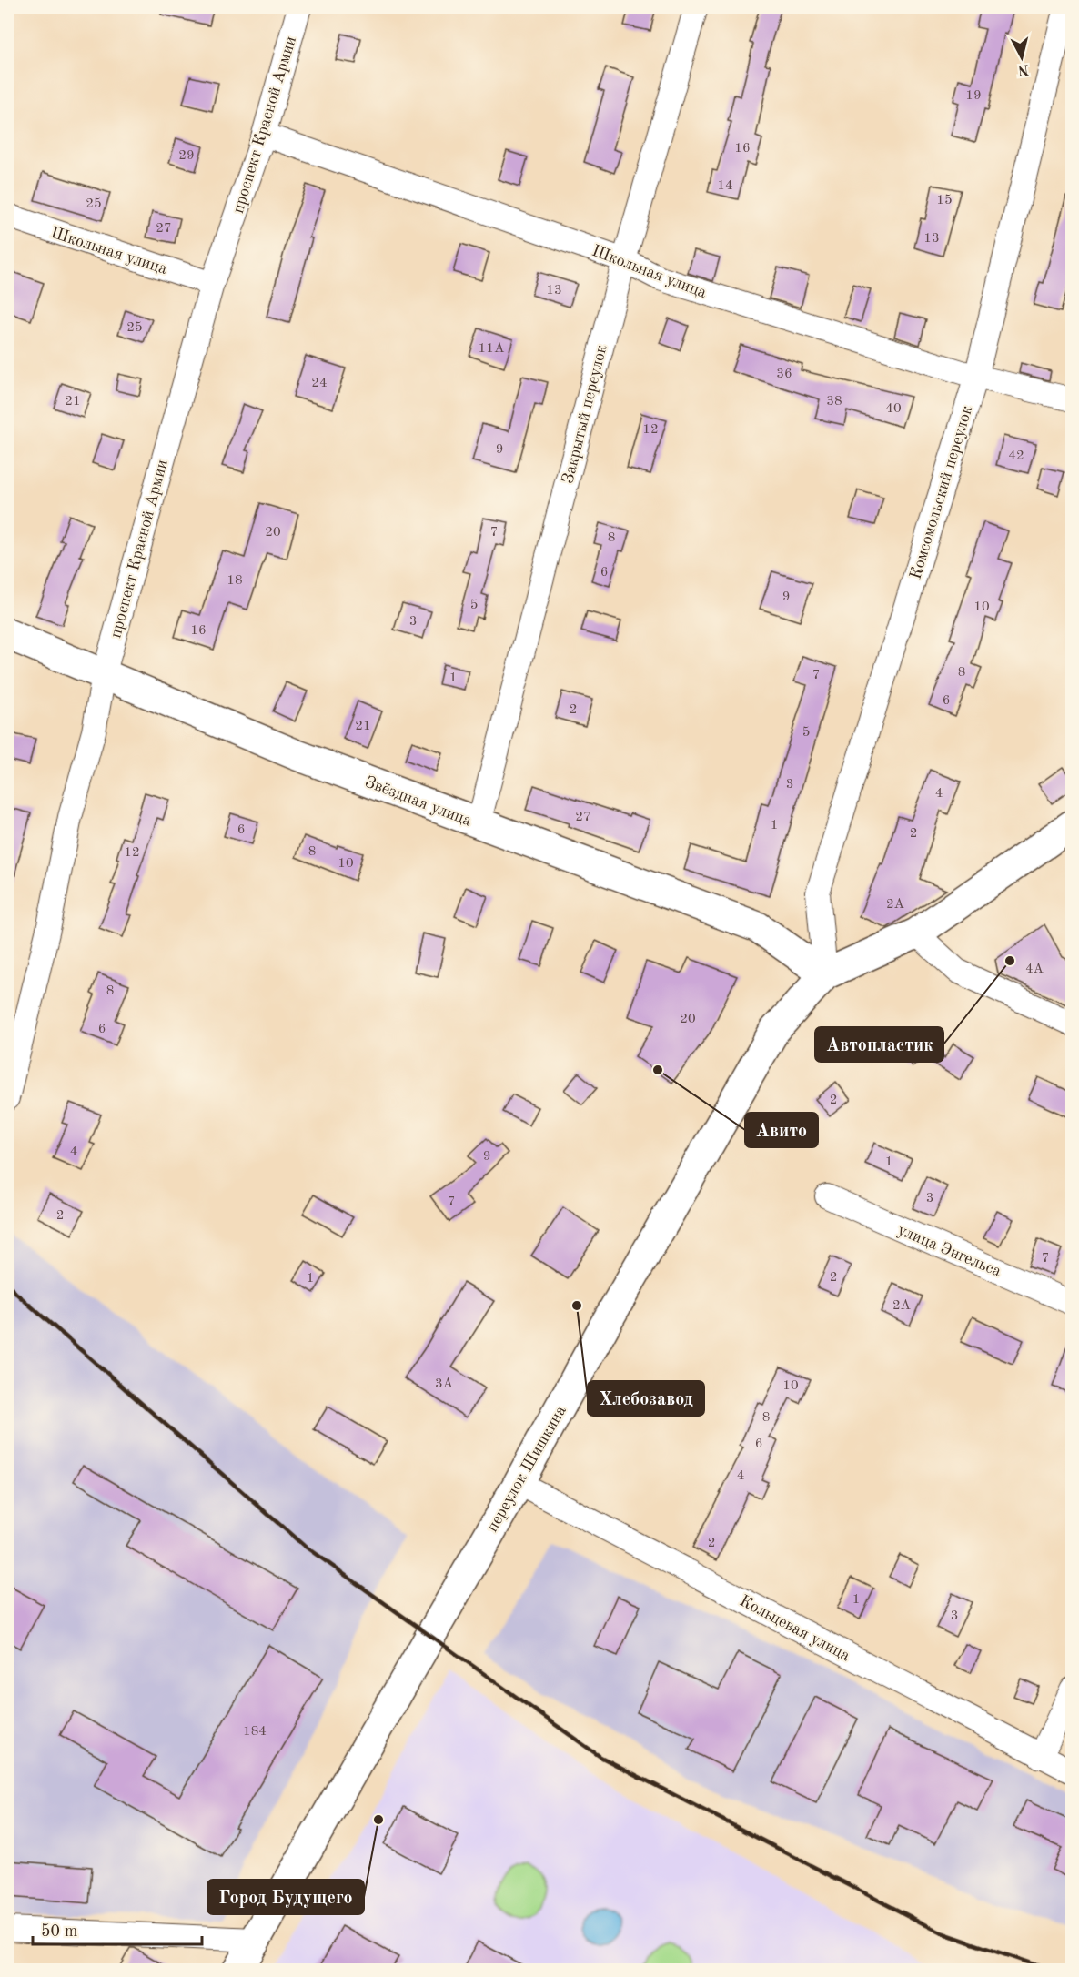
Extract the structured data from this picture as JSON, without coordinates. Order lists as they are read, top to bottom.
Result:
{
  "streets": {
    "main road": ["Звёздная улица", "переулок Шишкина"],
    "street": [
      "проспект Красной Армии",
      "Школьная улица",
      "Закрытый переулок",
      "Комсомольский переулок",
      "улица Энгельса",
      "Кольцевая улица"
    ]
  },
  "crossings": [
    ["проспект Красной Армии", "Школьная улица"],
    ["проспект Красной Армии", "Звёздная улица"],
    ["Школьная улица", "Закрытый переулок"],
    ["Школьная улица", "Комсомольский переулок"],
    ["Закрытый переулок", "Звёздная улица"],
    ["Комсомольский переулок", "Звёздная улица"],
    ["Комсомольский переулок", "переулок Шишкина"],
    ["Звёздная улица", "переулок Шишкина"],
    ["переулок Шишкина", "Кольцевая улица"]
  ],
  "places": [
    "Автопластик",
    "Авито",
    "Хлебозавод",
    "Город Будущего"
  ],
  "house_numbers": [
    "19",
    "16",
    "29",
    "14",
    "15",
    "25",
    "27",
    "13",
    "13",
    "25",
    "11А",
    "36",
    "24",
    "21",
    "38",
    "40",
    "12",
    "9",
    "42",
    "20",
    "7",
    "8",
    "6",
    "18",
    "9",
    "5",
    "10",
    "3",
    "16",
    "8",
    "7",
    "1",
    "6",
    "2",
    "21",
    "5",
    "3",
    "4",
    "27",
    "1",
    "6",
    "2",
    "8",
    "12",
    "10",
    "2А",
    "4А",
    "8",
    "20",
    "6",
    "2",
    "4",
    "9",
    "1",
    "3",
    "7",
    "2",
    "7",
    "2",
    "1",
    "2А",
    "3А",
    "10",
    "8",
    "6",
    "4",
    "2",
    "1",
    "3",
    "184"
  ],
  "scale_bar": "50 m",
  "north": "bottom"
}
